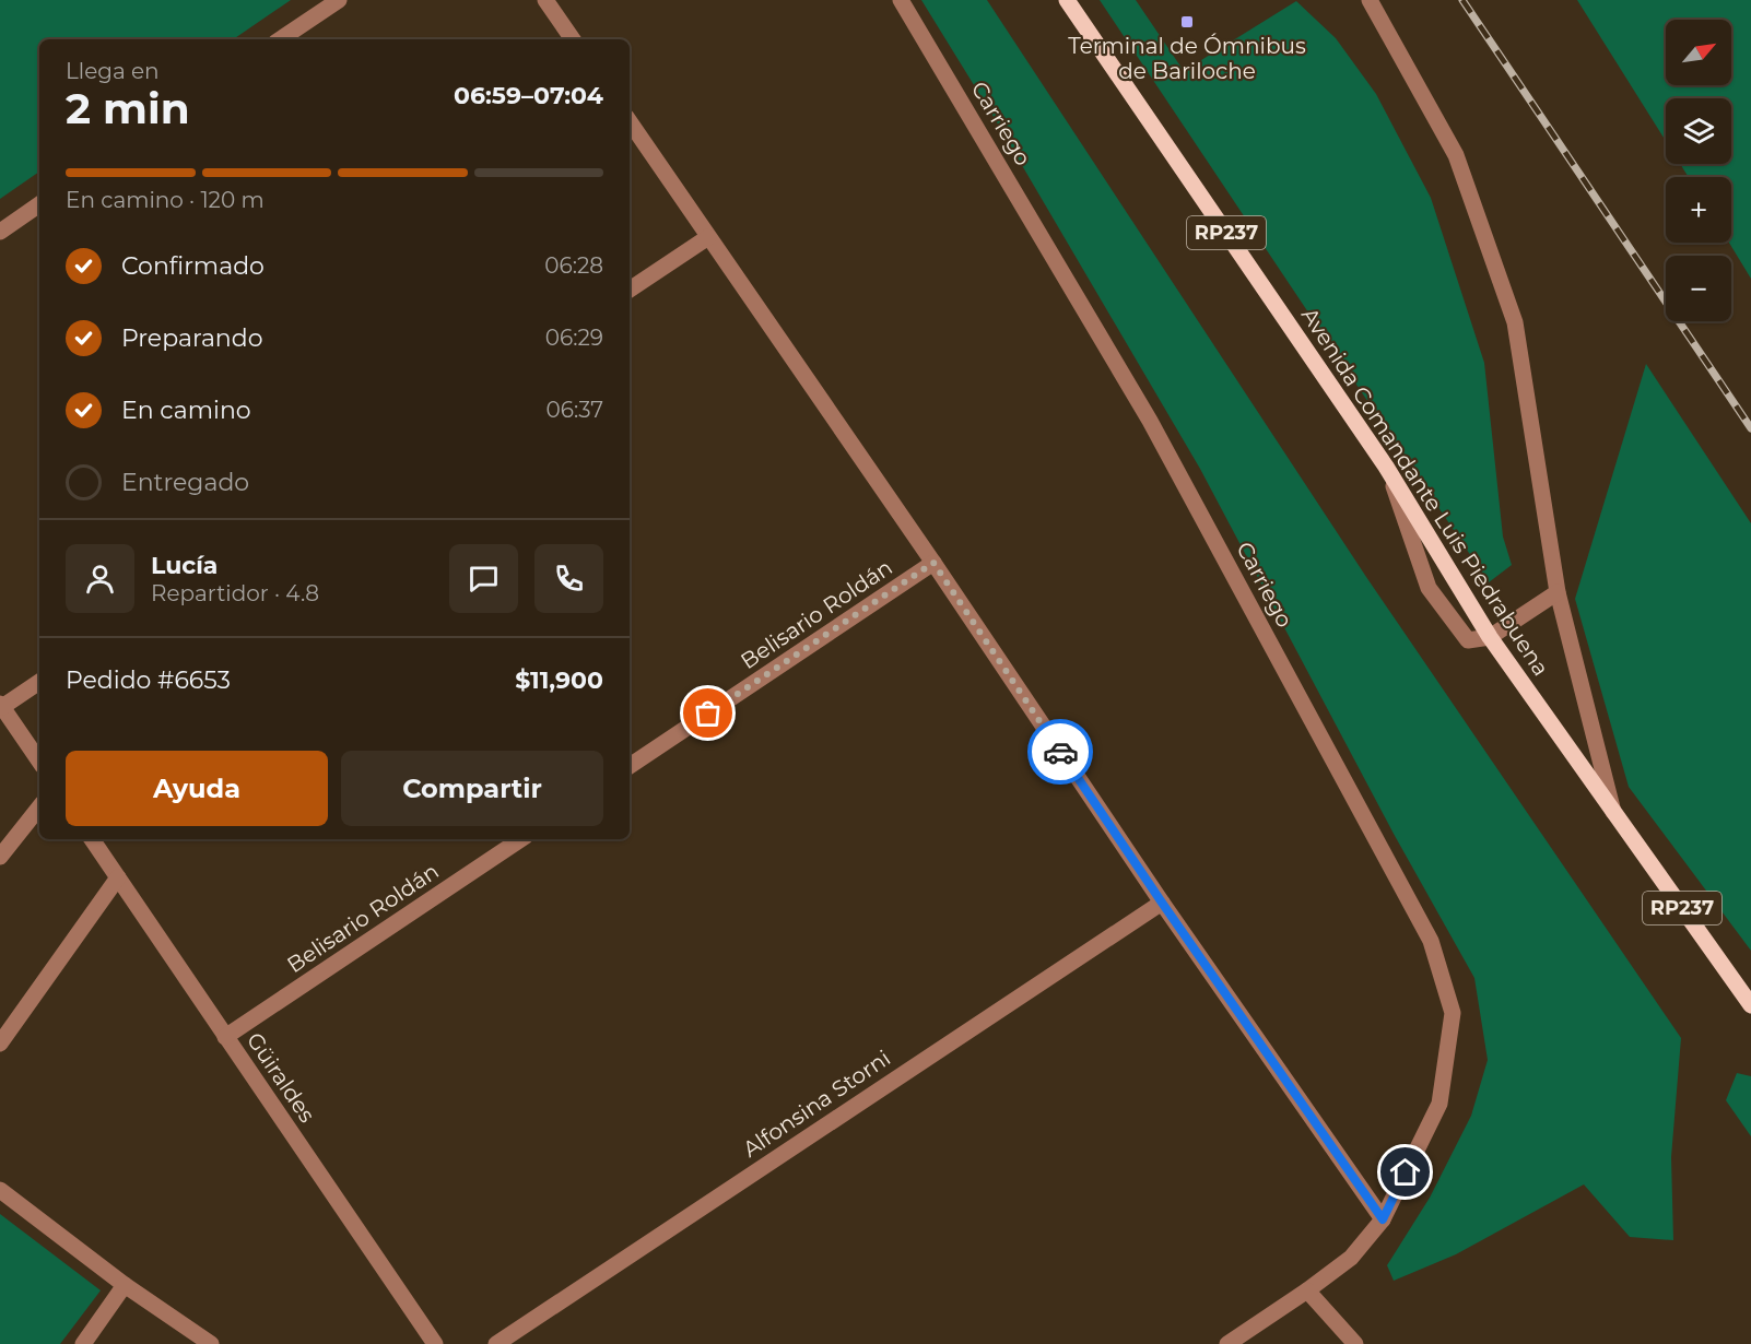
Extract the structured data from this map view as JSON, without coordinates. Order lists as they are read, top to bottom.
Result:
{
  "streets": {
    "main road": ["RP237", "Avenida Comandante Luis Piedrabuena"],
    "street": [
      "Carriego",
      "Belisario Roldán",
      "Güiraldes",
      "Alfonsina Storni"
    ]
  },
  "crossings": [
    ["Belisario Roldán", "Güiraldes"]
  ],
  "places": {
    "transit": ["Terminal de Ómnibus de Bariloche"]
  },
  "north": "top right",
  "page": {
    "map_buttons": ["+", "−"],
    "heading": ["2 min", "Llega en", "06:59–07:04"],
    "panel": [
      "Lucía",
      "Repartidor · 4.8",
      "Pedido #6653",
      "$11,900"
    ],
    "bar": "En camino · 120 m",
    "list": [
      ["Confirmado", "06:28"],
      ["Preparando", "06:29"],
      ["En camino", "06:37"],
      "Entregado"
    ],
    "buttons": ["Ayuda", "Compartir"]
  }
}
